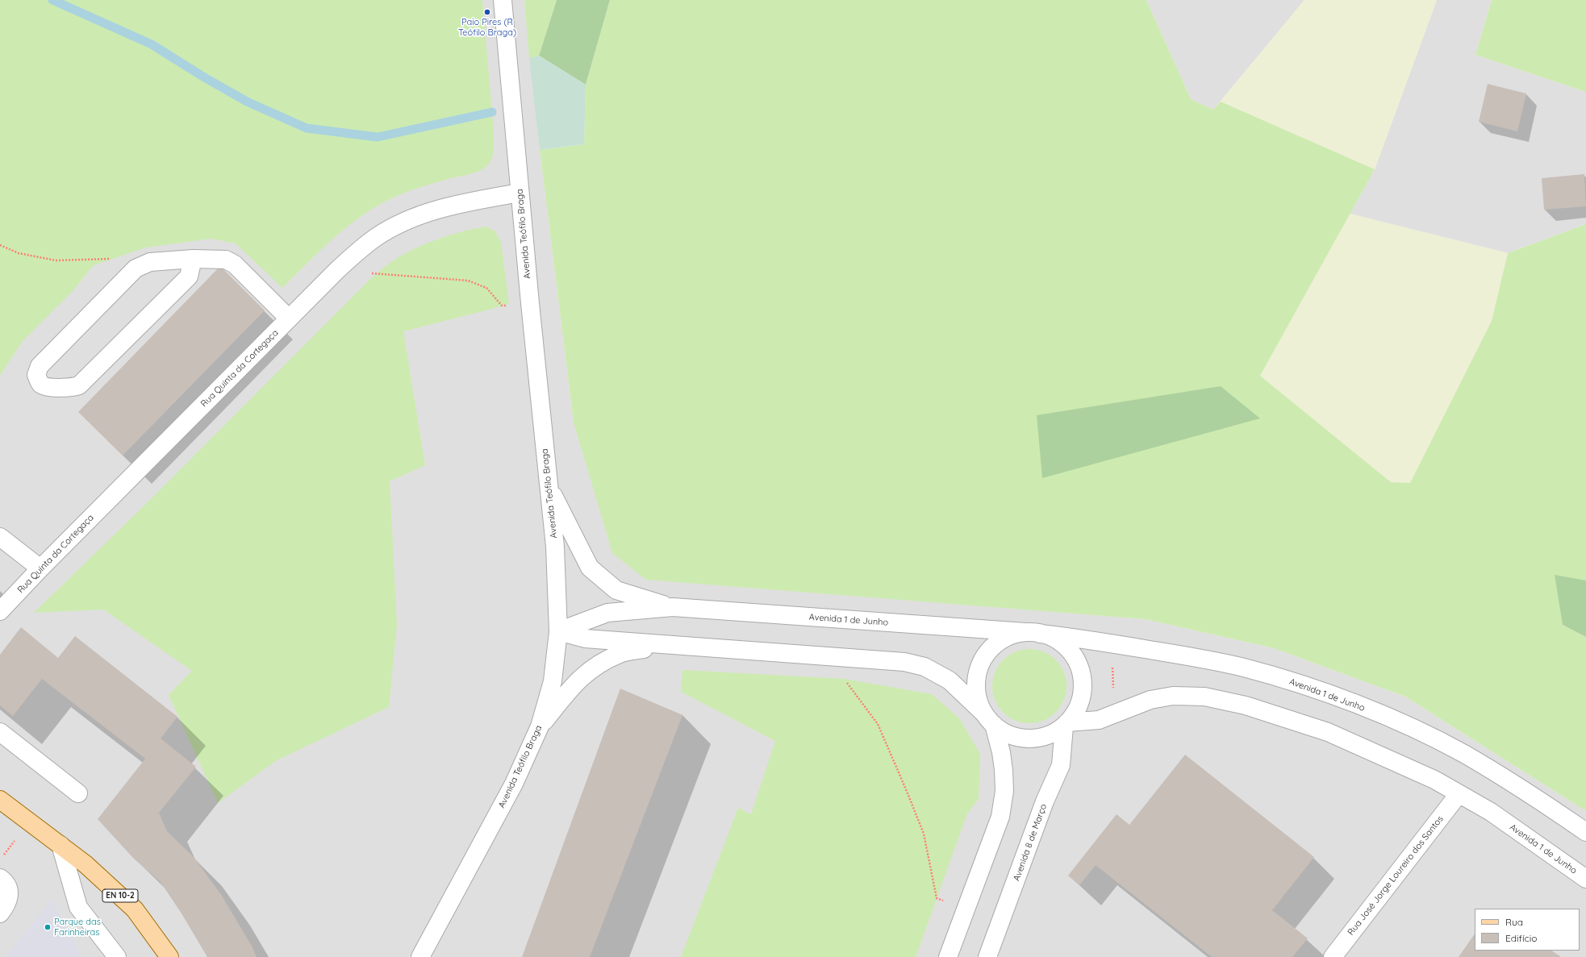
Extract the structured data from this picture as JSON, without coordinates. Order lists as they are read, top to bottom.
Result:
{
  "streets": {
    "main road": ["EN 10-2"],
    "street": [
      "Avenida Teófilo Braga",
      "Rua Quinta da Cortegaça",
      "Avenida 1 de Junho",
      "Avenida 8 de Março",
      "Rua José Jorge Loureiro dos Santos"
    ]
  },
  "crossings": [
    ["Avenida Teófilo Braga", "Rua Quinta da Cortegaça"],
    ["Avenida Teófilo Braga", "Avenida 1 de Junho"],
    ["Avenida 1 de Junho", "Avenida 8 de Março"],
    ["Avenida 1 de Junho", "Rua José Jorge Loureiro dos Santos"]
  ],
  "places": ["Paio Pires (R Teófilo Braga)", "Parque das Farinheiras"],
  "legend": ["Rua", "Edifício"]
}
